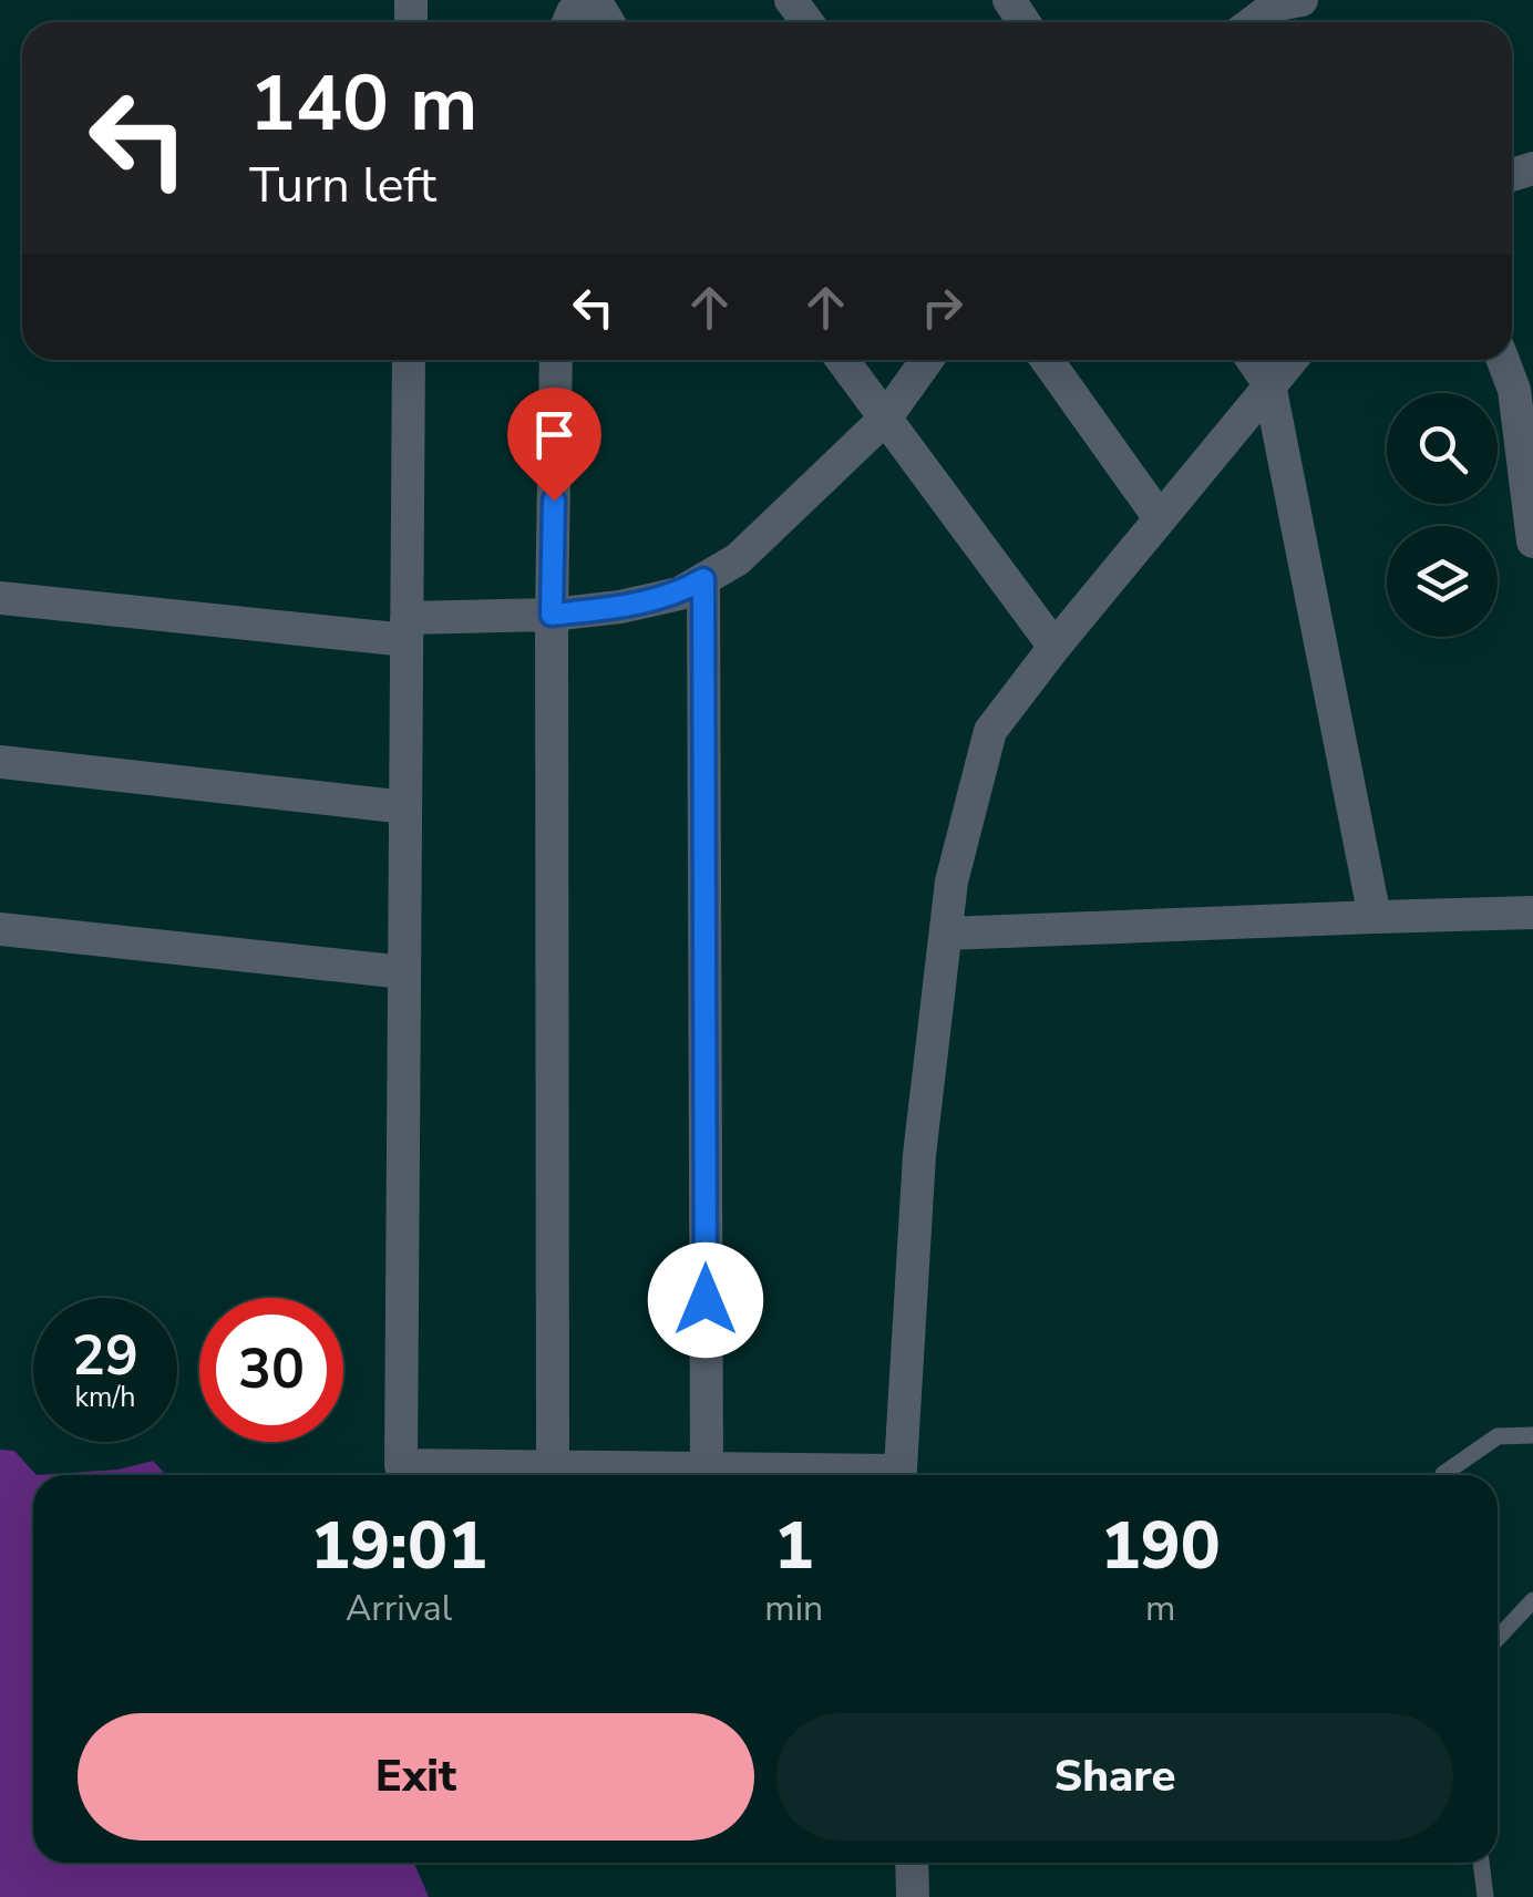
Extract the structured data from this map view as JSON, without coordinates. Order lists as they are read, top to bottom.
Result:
{
  "page": {
    "turn": ["140 m", "Turn left"],
    "speed": "29 km/h",
    "limit": "30",
    "eta": [
      "19:01",
      "Arrival",
      "1",
      "min",
      "190",
      "m"
    ],
    "buttons": ["Exit", "Share"]
  }
}
